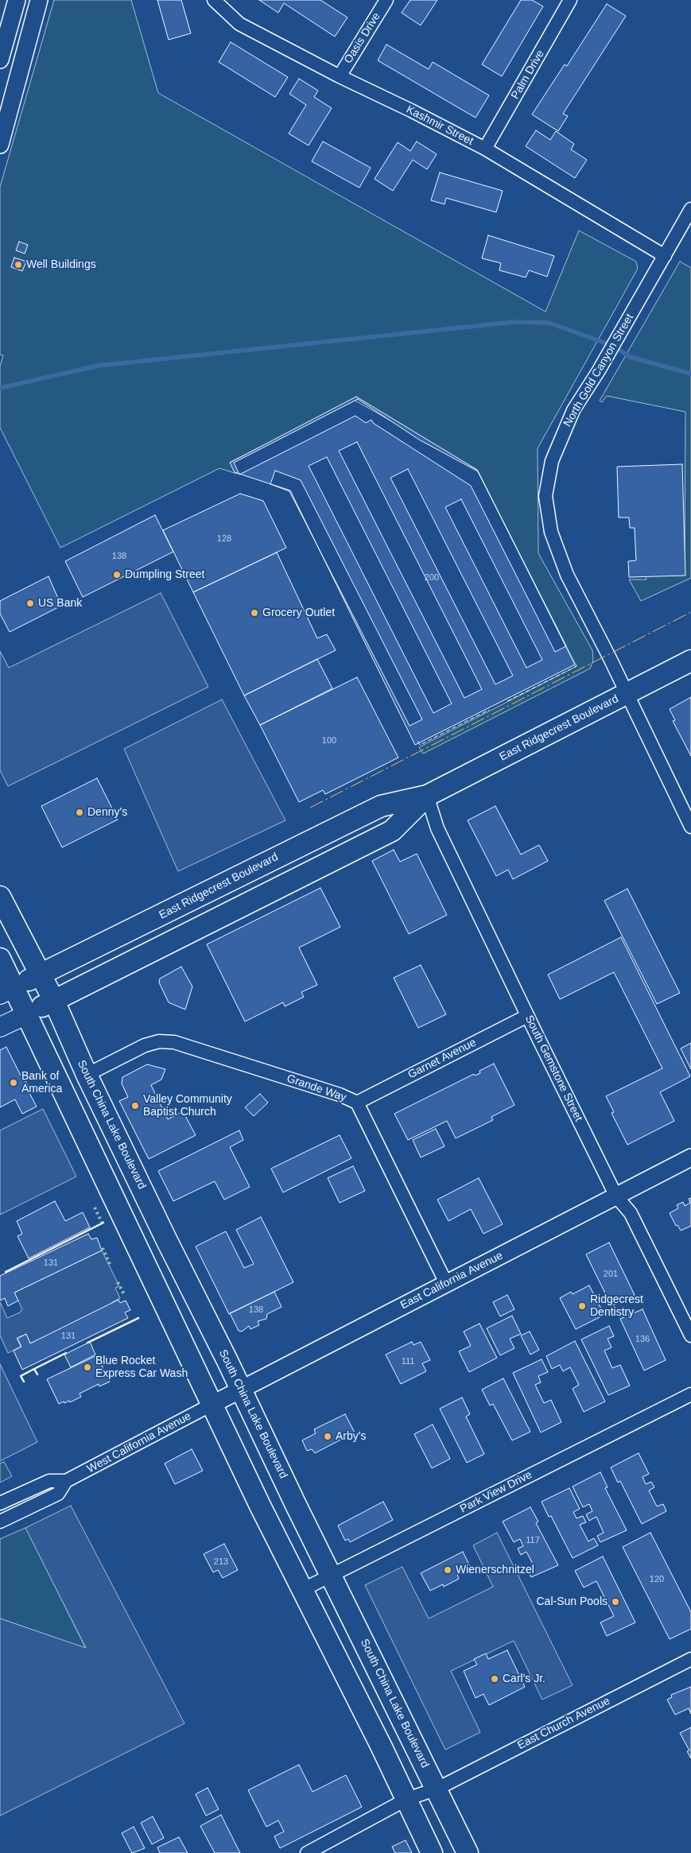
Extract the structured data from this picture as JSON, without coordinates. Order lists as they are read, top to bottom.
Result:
{
  "streets": {
    "main road": ["East Ridgecrest Boulevard", "South China Lake Boulevard"],
    "street": [
      "Oasis Drive",
      "Palm Drive",
      "Kashmir Street",
      "North Gold Canyon Street",
      "Garnet Avenue",
      "South Gemstone Street",
      "Grande Way",
      "East California Avenue",
      "West California Avenue",
      "Park View Drive",
      "East Church Avenue"
    ]
  },
  "crossings": [
    ["Oasis Drive", "Kashmir Street"],
    ["Palm Drive", "Kashmir Street"],
    ["Kashmir Street", "North Gold Canyon Street"],
    ["North Gold Canyon Street", "East Ridgecrest Boulevard"],
    ["East Ridgecrest Boulevard", "South Gemstone Street"],
    ["East Ridgecrest Boulevard", "South China Lake Boulevard"],
    ["Garnet Avenue", "South Gemstone Street"],
    ["Garnet Avenue", "Grande Way"],
    ["South Gemstone Street", "East California Avenue"],
    ["Grande Way", "South China Lake Boulevard"],
    ["Grande Way", "East California Avenue"],
    ["South China Lake Boulevard", "East California Avenue"],
    ["South China Lake Boulevard", "Park View Drive"],
    ["South China Lake Boulevard", "East Church Avenue"],
    ["East California Avenue", "West California Avenue"]
  ],
  "places": [
    "Well Buildings",
    "Dumpling Street",
    "US Bank",
    "Grocery Outlet",
    "Denny's",
    "Bank of America",
    "Valley Community Baptist Church",
    "Ridgecrest Dentistry",
    "Blue Rocket Express Car Wash",
    "Arby's",
    "Wienerschnitzel",
    "Cal-Sun Pools",
    "Carl's Jr."
  ],
  "house_numbers": [
    "128",
    "138",
    "200",
    "100",
    "131",
    "201",
    "138",
    "131",
    "136",
    "111",
    "117",
    "213",
    "120"
  ]
}
